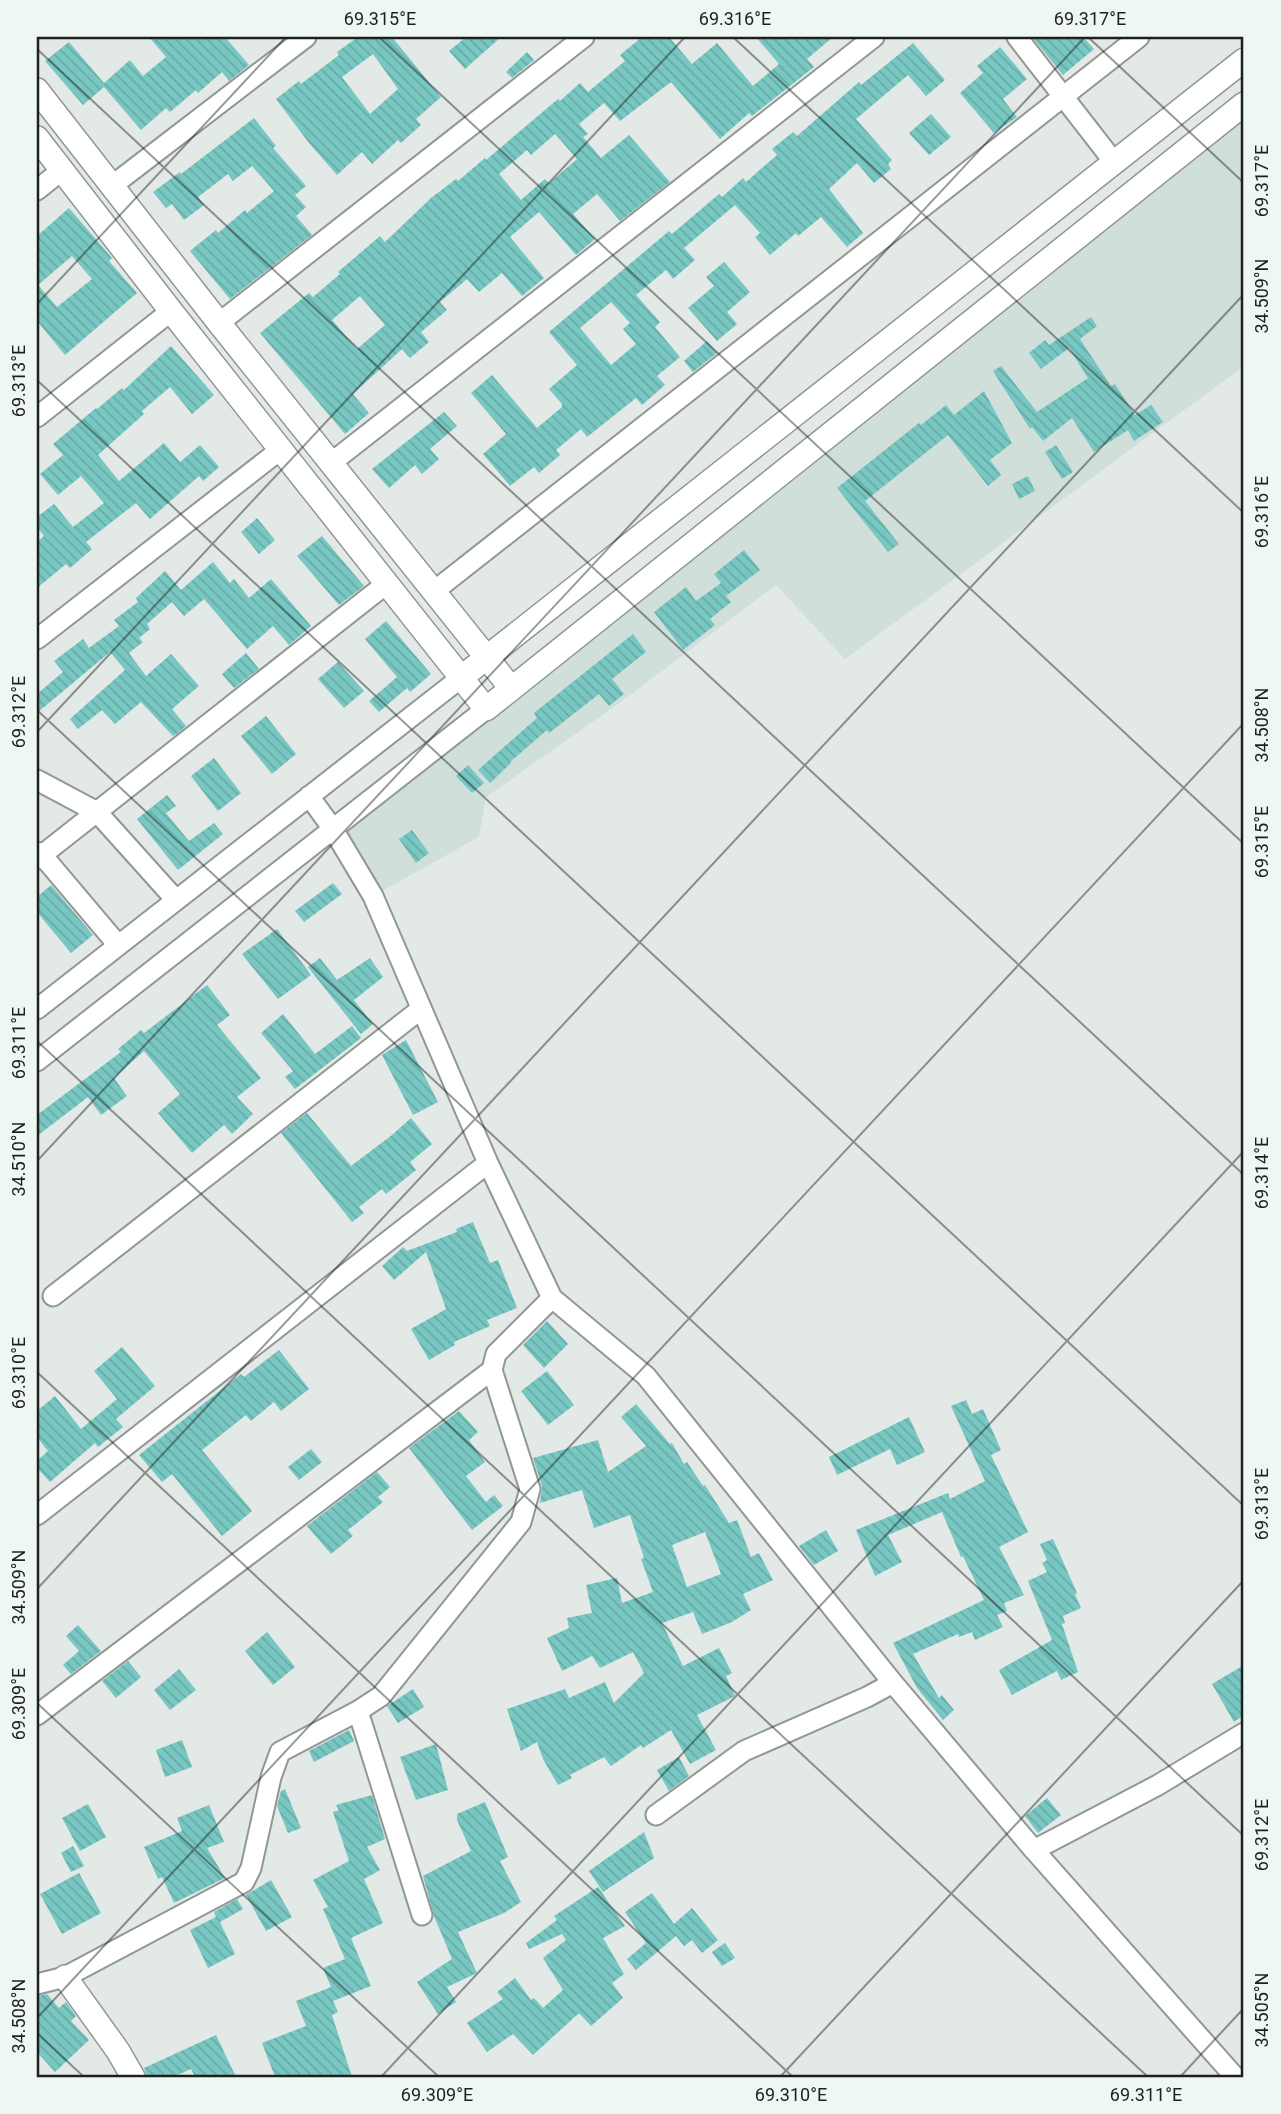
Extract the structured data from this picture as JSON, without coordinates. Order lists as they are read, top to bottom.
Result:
{
  "coordinates": [
    "69.315°E",
    "69.316°E",
    "69.317°E",
    "34.509°N",
    "69.313°E",
    "69.312°E",
    "34.508°N",
    "69.311°E",
    "34.510°N",
    "69.314°E",
    "69.310°E",
    "69.309°E",
    "34.505°N"
  ]
}
